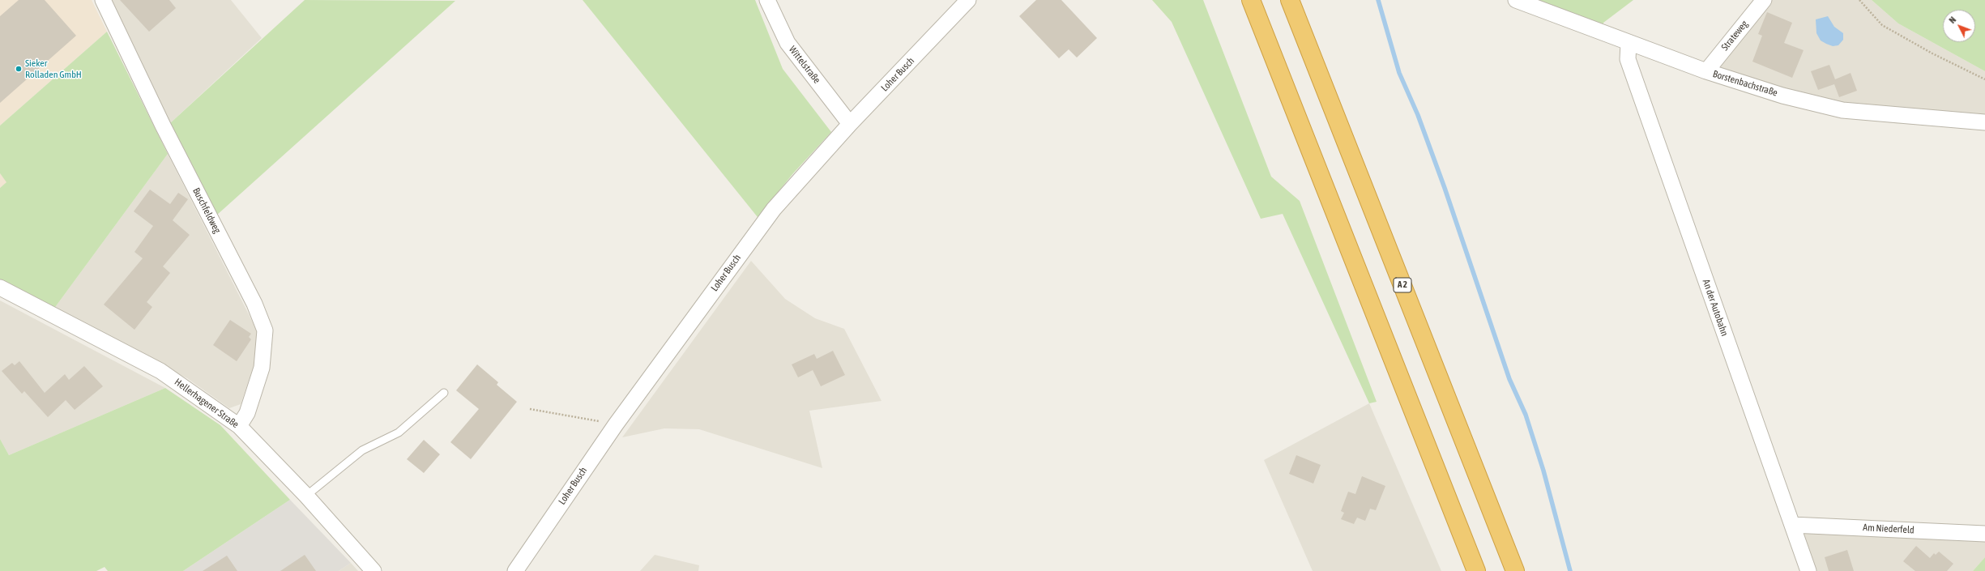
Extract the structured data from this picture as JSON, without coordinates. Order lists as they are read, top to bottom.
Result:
{
  "streets": {
    "highway": ["A 2"],
    "street": [
      "Strateweg",
      "Wittelstraße",
      "Loher Busch",
      "Borstenbachstraße",
      "Buschfeldweg",
      "An der Autobahn",
      "Hellerhagener Straße",
      "Am Niederfeld"
    ]
  },
  "crossings": [
    ["Strateweg", "Borstenbachstraße"],
    ["Wittelstraße", "Loher Busch"],
    ["Borstenbachstraße", "An der Autobahn"],
    ["Buschfeldweg", "Hellerhagener Straße"],
    ["An der Autobahn", "Am Niederfeld"]
  ],
  "places": ["Sieker Rolladen GmbH"],
  "north": "top left"
}
